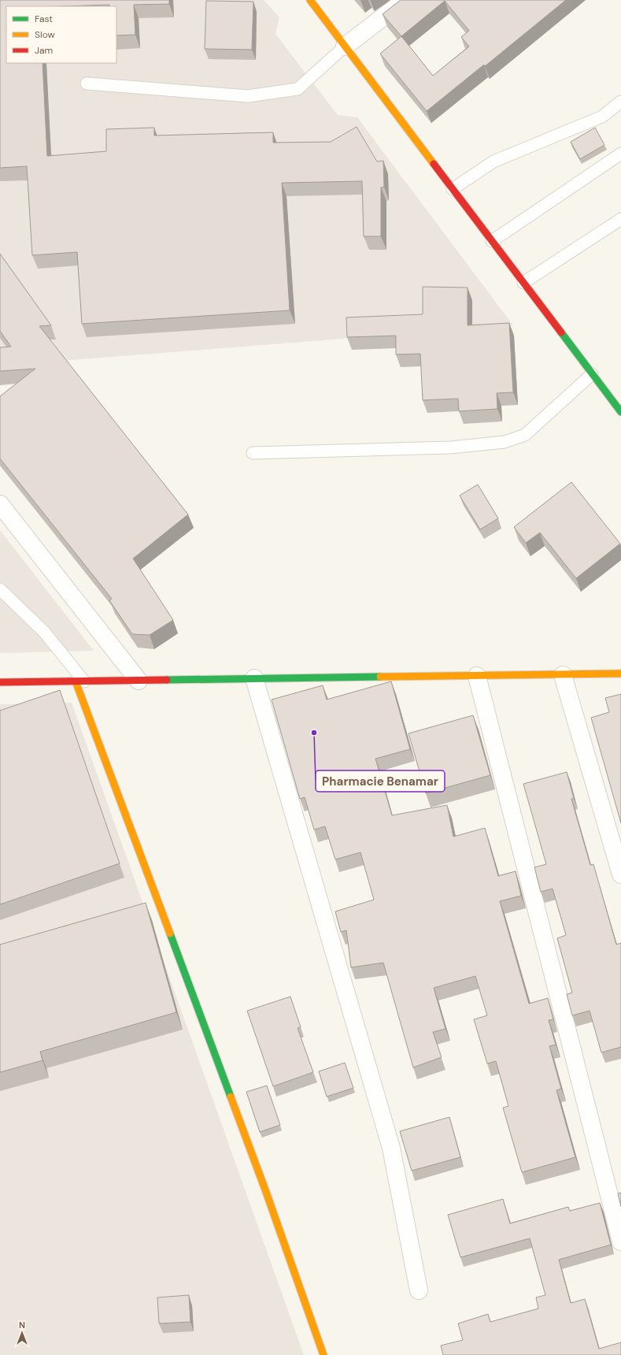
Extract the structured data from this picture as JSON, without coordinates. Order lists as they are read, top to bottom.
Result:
{
  "places": ["Pharmacie Benamar"],
  "legend": ["Fast", "Slow", "Jam"],
  "north": "top"
}
